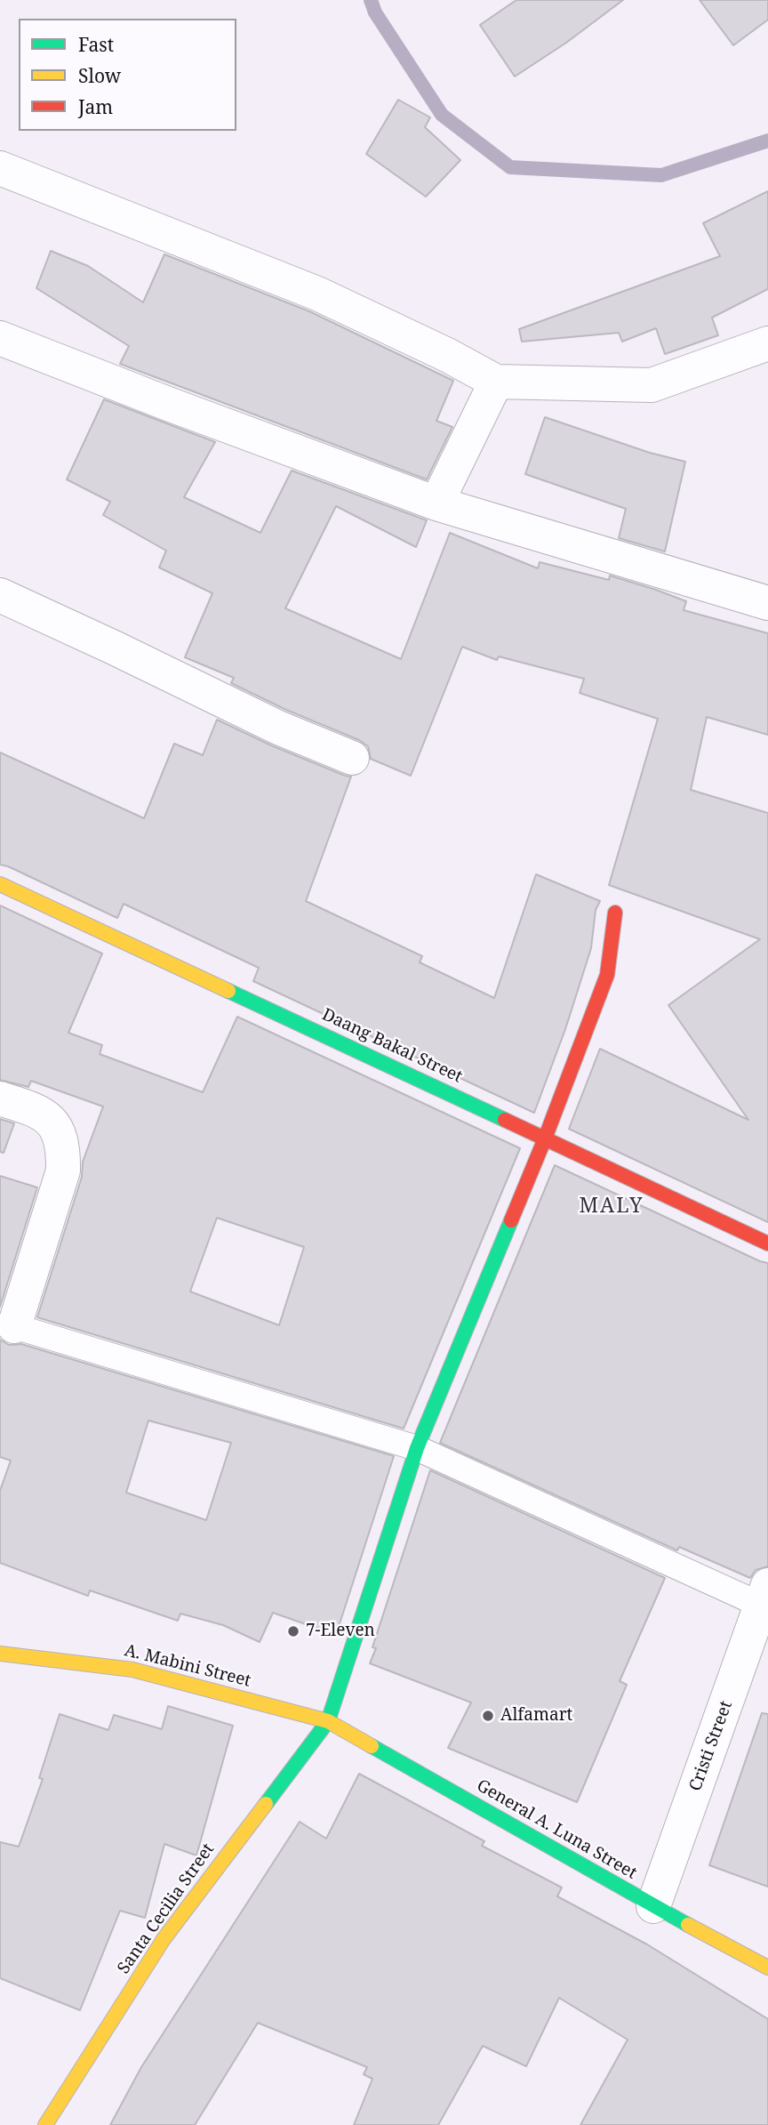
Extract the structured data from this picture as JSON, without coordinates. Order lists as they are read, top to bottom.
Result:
{
  "streets": {
    "street": [
      "Daang Bakal Street",
      "A. Mabini Street",
      "Cristi Street",
      "General A. Luna Street",
      "Santa Cecilia Street"
    ]
  },
  "crossings": [
    ["Daang Bakal Street", "Santa Cecilia Street"],
    ["A. Mabini Street", "General A. Luna Street"],
    ["A. Mabini Street", "Santa Cecilia Street"],
    ["Cristi Street", "General A. Luna Street"],
    ["General A. Luna Street", "Santa Cecilia Street"]
  ],
  "districts": ["MALY"],
  "places": ["7-Eleven", "Alfamart"],
  "legend": ["Fast", "Slow", "Jam"]
}
